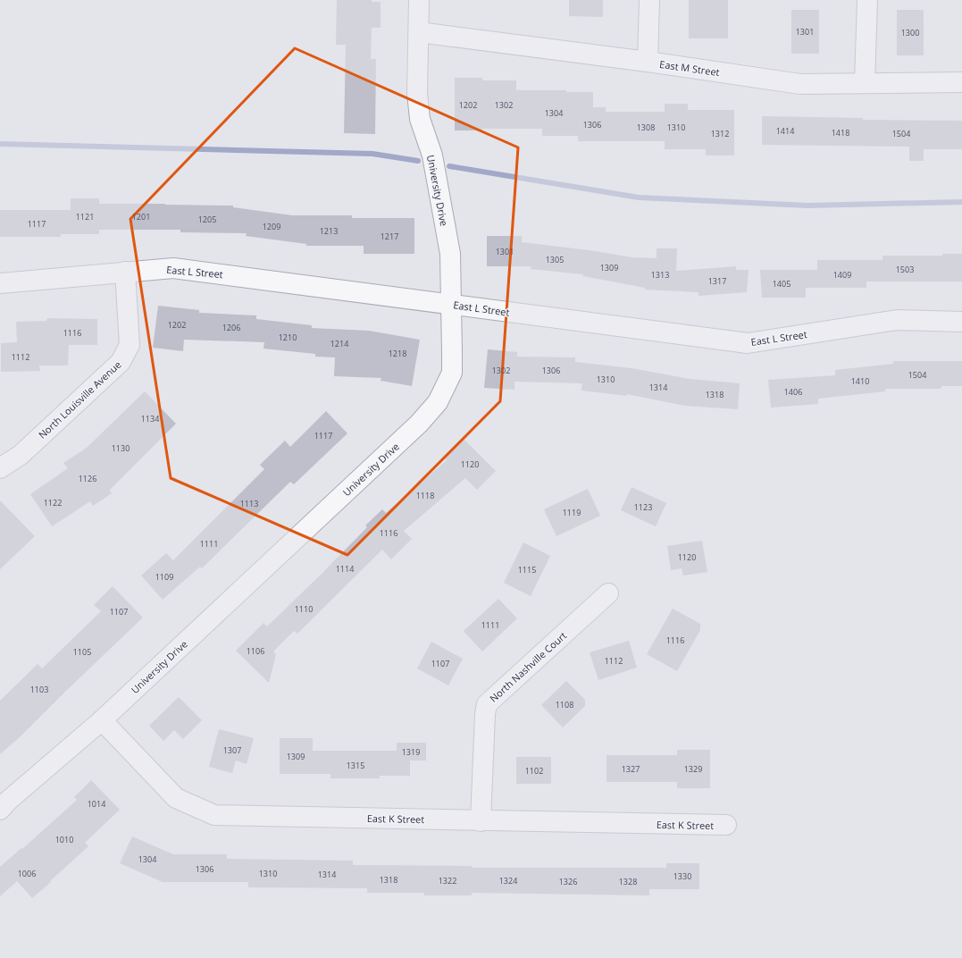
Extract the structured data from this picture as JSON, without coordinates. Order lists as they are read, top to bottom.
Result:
{
  "streets": {
    "street": [
      "East M Street",
      "University Drive",
      "East L Street",
      "North Louisville Avenue",
      "North Nashville Court",
      "East K Street"
    ]
  },
  "crossings": [
    ["East M Street", "University Drive"],
    ["University Drive", "East L Street"],
    ["University Drive", "East K Street"],
    ["East L Street", "North Louisville Avenue"],
    ["North Nashville Court", "East K Street"]
  ],
  "house_numbers": [
    "1301",
    "1300",
    "1202",
    "1302",
    "1304",
    "1306",
    "1308",
    "1310",
    "1414",
    "1418",
    "1312",
    "1504",
    "1121",
    "1201",
    "1205",
    "1117",
    "1209",
    "1213",
    "1217",
    "1301",
    "1305",
    "1309",
    "1503",
    "1313",
    "1409",
    "1317",
    "1405",
    "1202",
    "1206",
    "1116",
    "1210",
    "1214",
    "1218",
    "1112",
    "1302",
    "1306",
    "1504",
    "1310",
    "1410",
    "1314",
    "1406",
    "1318",
    "1134",
    "1117",
    "1130",
    "1120",
    "1126",
    "1118",
    "1122",
    "1113",
    "1123",
    "1119",
    "1116",
    "1111",
    "1120",
    "1114",
    "1115",
    "1109",
    "1110",
    "1107",
    "1111",
    "1116",
    "1106",
    "1105",
    "1112",
    "1107",
    "1103",
    "1108",
    "1307",
    "1319",
    "1309",
    "1315",
    "1327",
    "1329",
    "1102",
    "1014",
    "1010",
    "1304",
    "1306",
    "1006",
    "1310",
    "1314",
    "1330",
    "1318",
    "1322",
    "1324",
    "1326",
    "1328"
  ]
}
